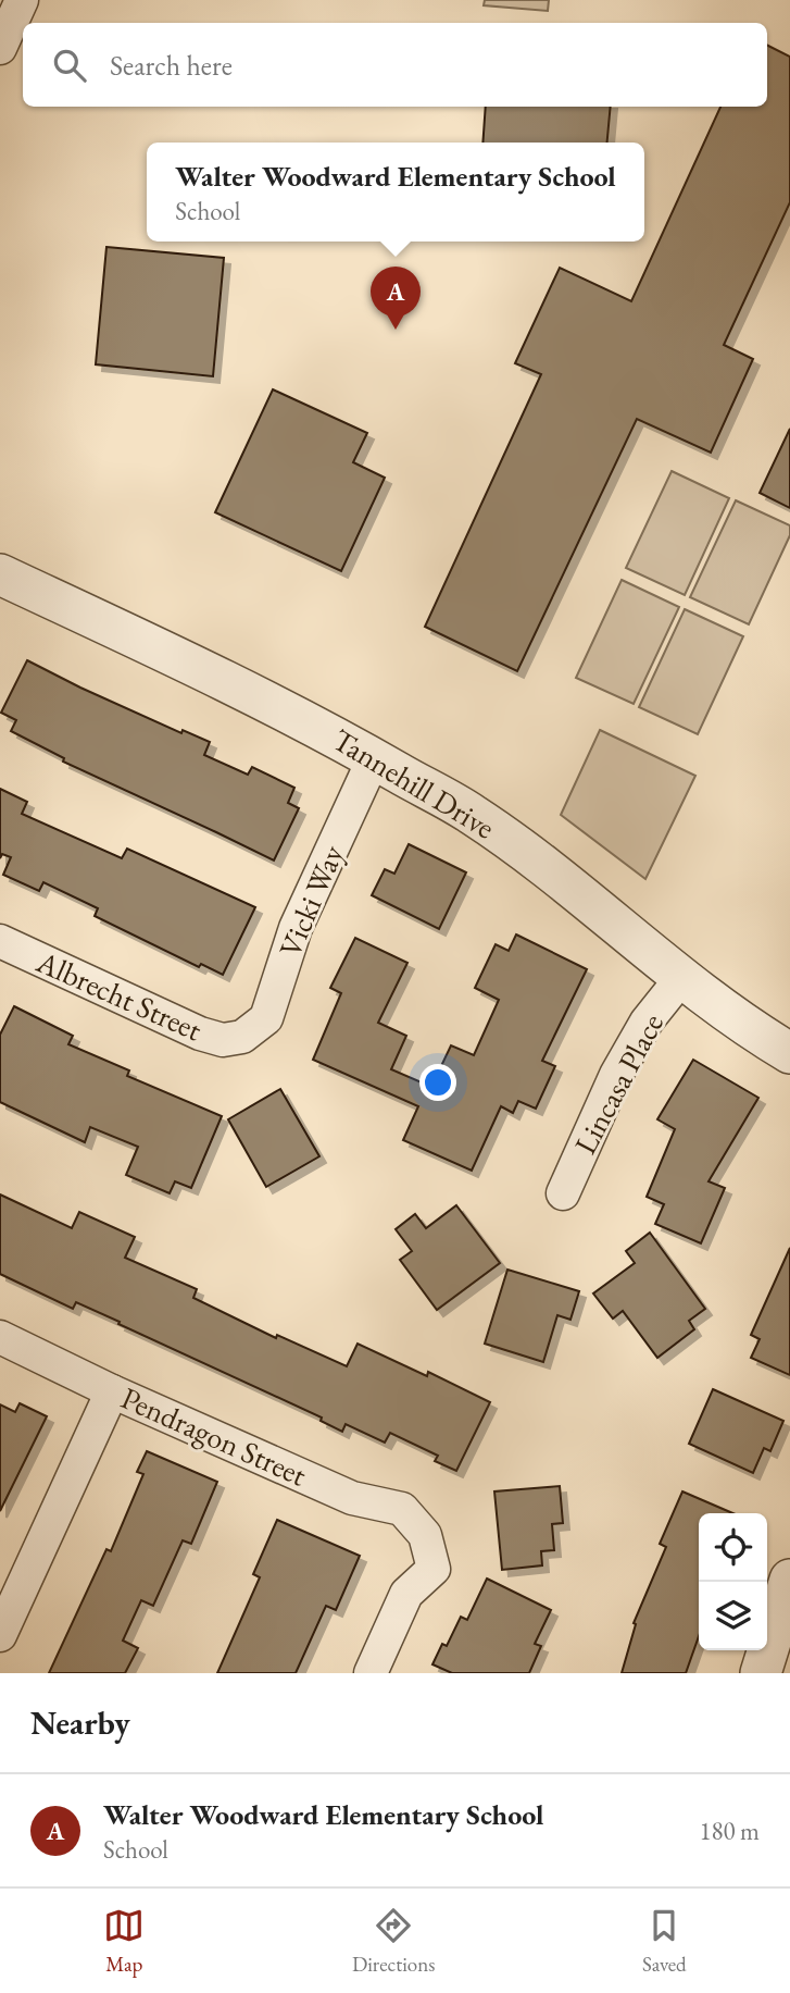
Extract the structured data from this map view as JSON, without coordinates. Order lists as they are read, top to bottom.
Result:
{
  "streets": {
    "street": [
      "Tannehill Drive",
      "Vicki Way",
      "Albrecht Street",
      "Lincasa Place",
      "Pendragon Street"
    ]
  },
  "crossings": [
    ["Tannehill Drive", "Vicki Way"],
    ["Tannehill Drive", "Lincasa Place"],
    ["Vicki Way", "Albrecht Street"]
  ],
  "page": {
    "search": "Search here",
    "popup": ["Walter Woodward Elementary School", "School"],
    "pins": "A",
    "heading": "Nearby",
    "list": [
      {
        "mark": "A",
        "name": "Walter Woodward Elementary School",
        "note": "School",
        "value": "180 m"
      }
    ],
    "nav": ["Map", "Directions", "Saved"]
  }
}
